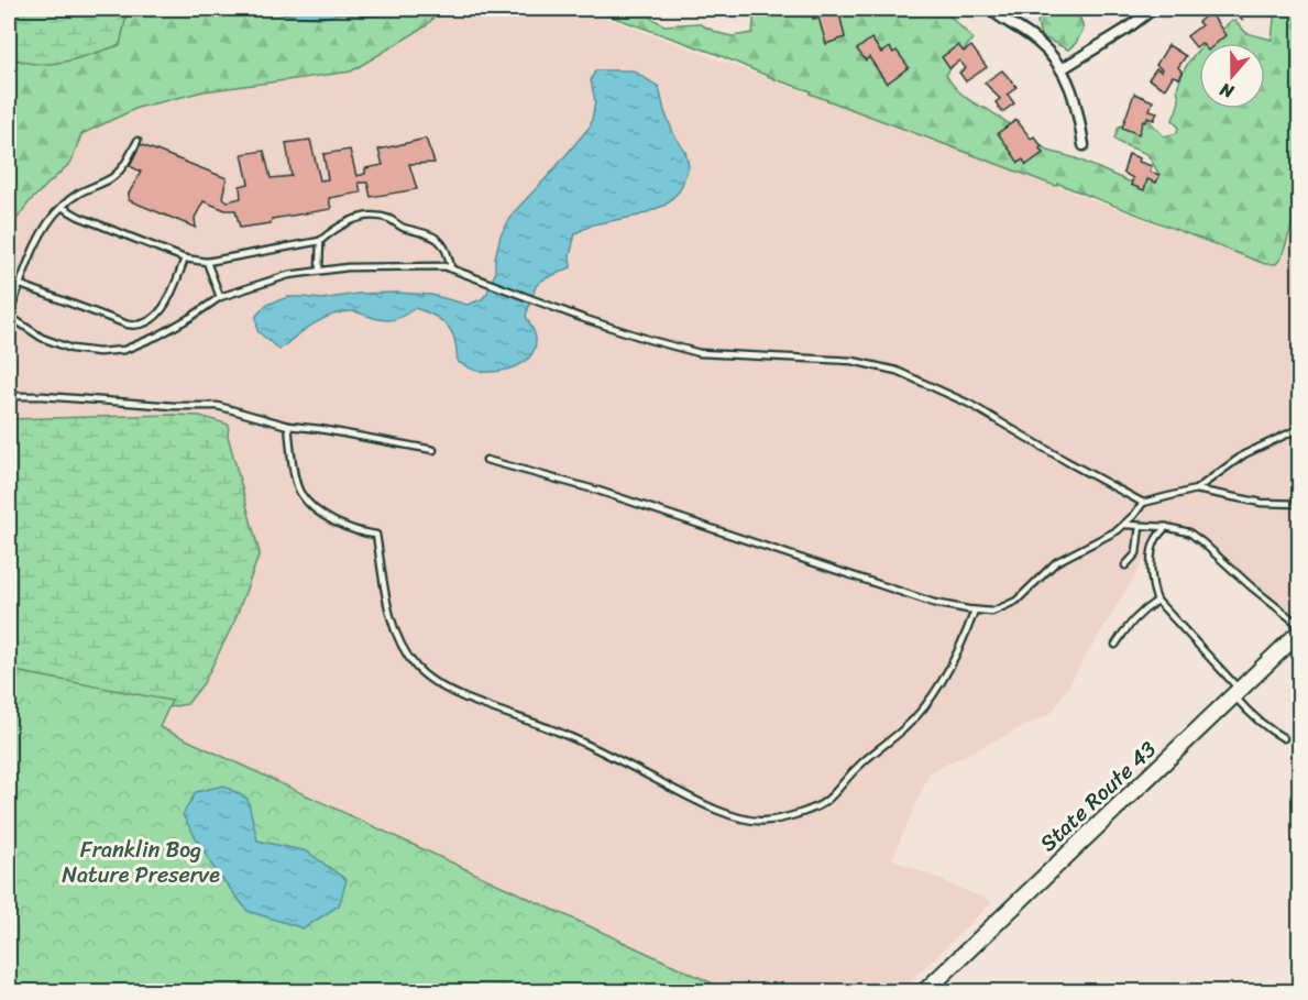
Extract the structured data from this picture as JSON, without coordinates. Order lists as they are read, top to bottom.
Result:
{
  "streets": {
    "main road": ["State Route 43"]
  },
  "parks": ["Franklin Bog Nature Preserve"],
  "north": "bottom"
}
